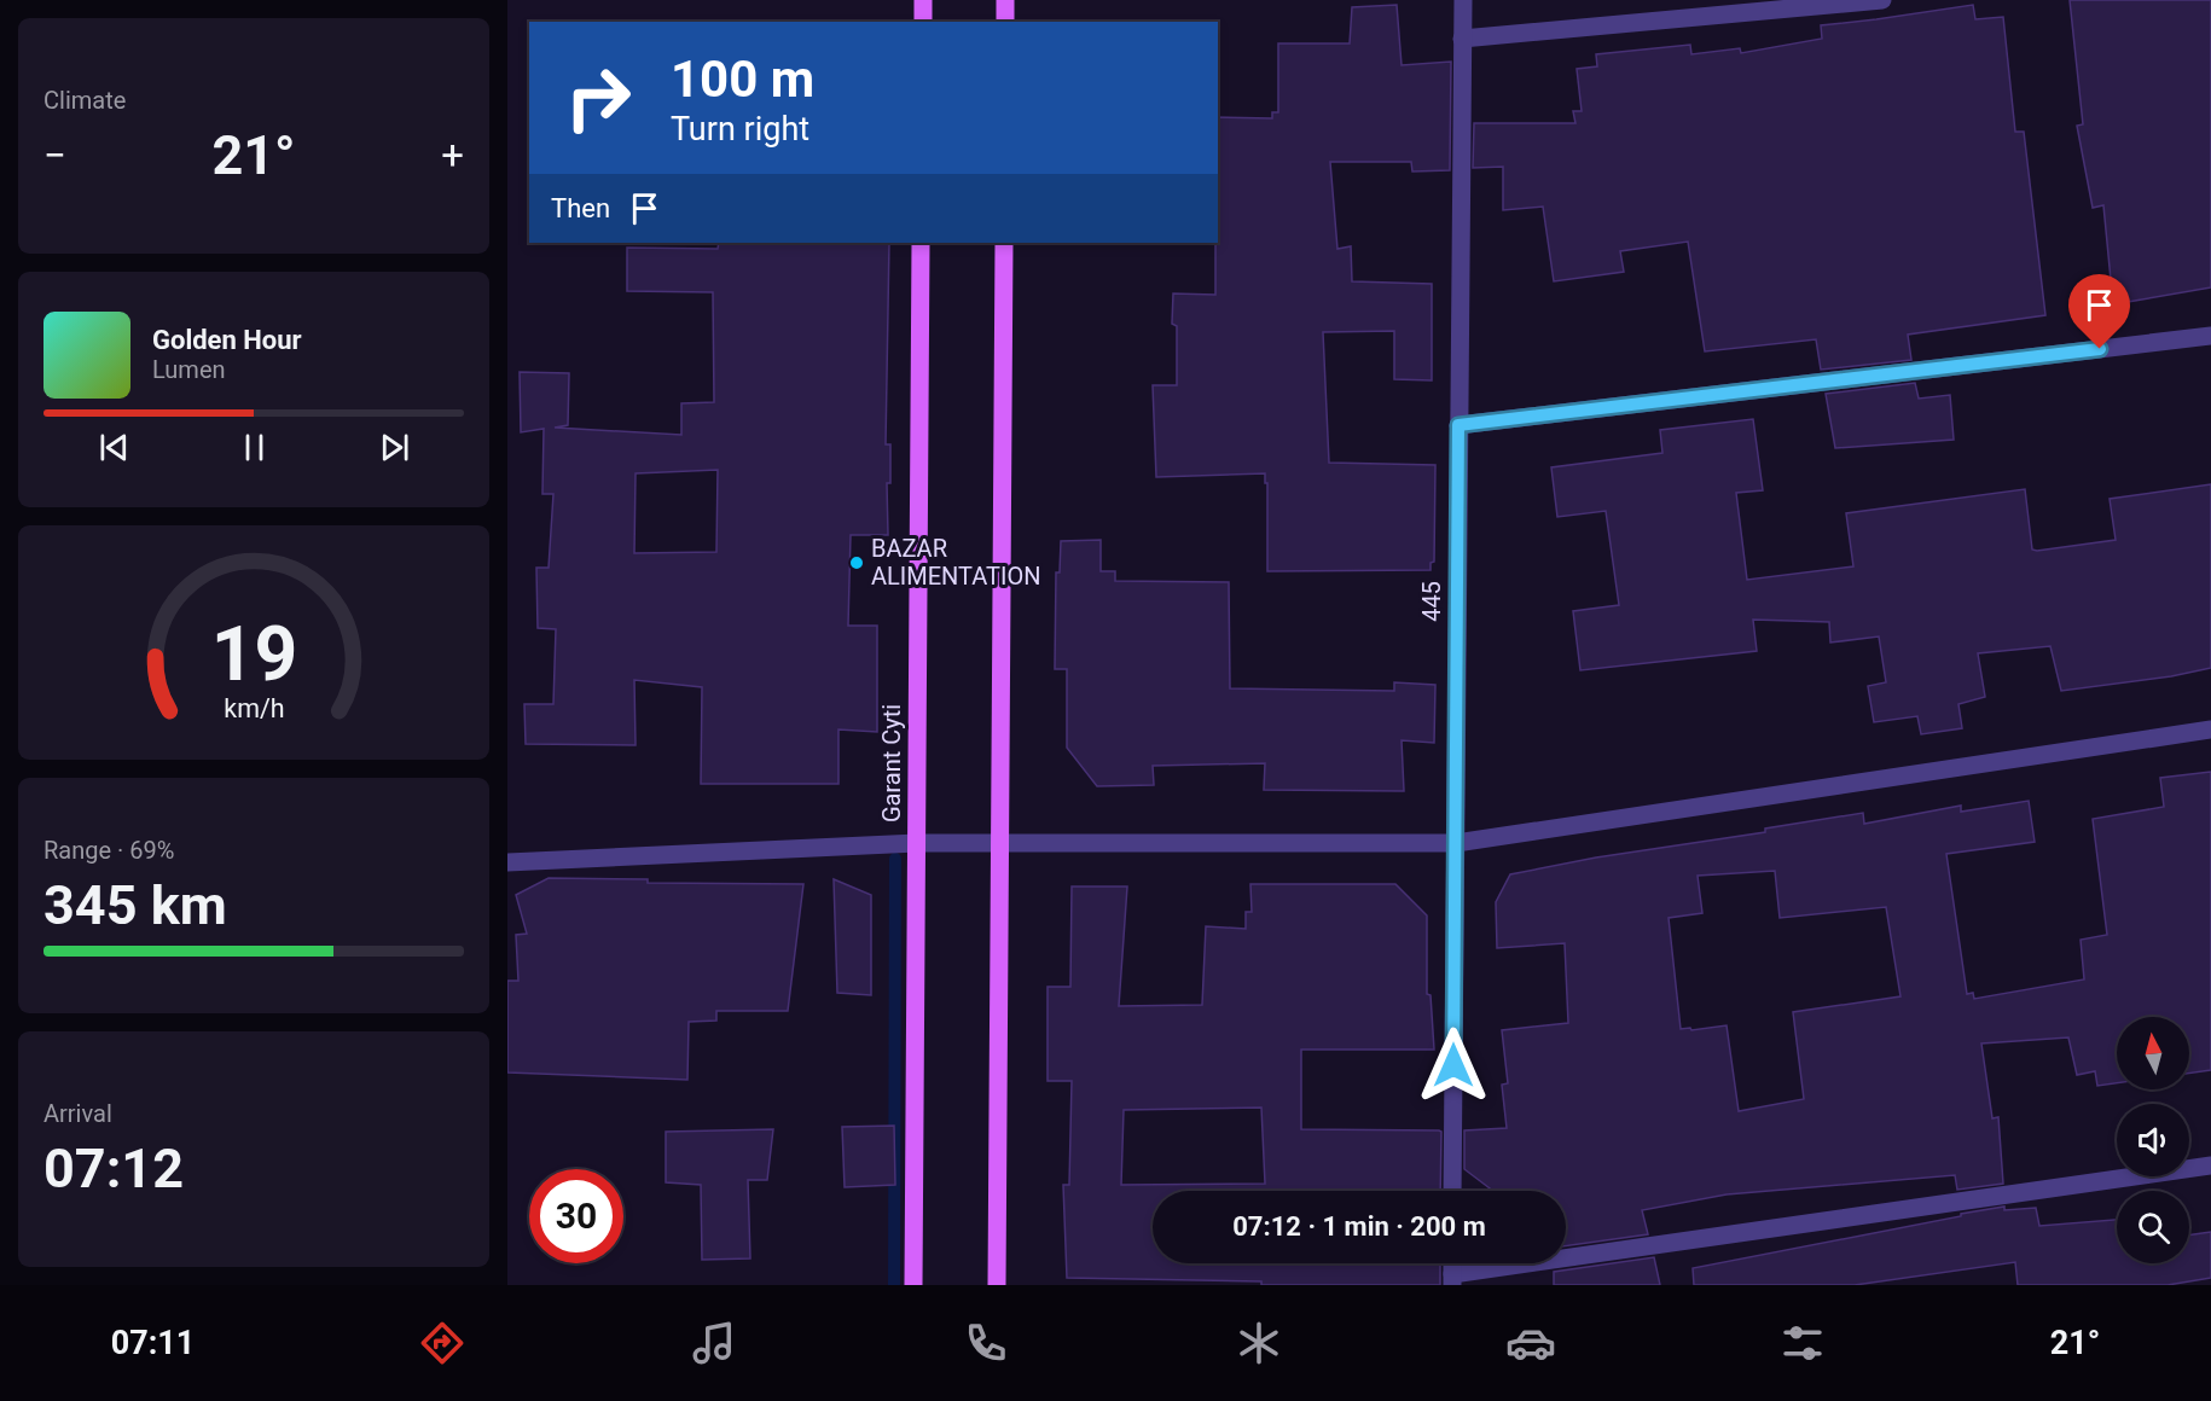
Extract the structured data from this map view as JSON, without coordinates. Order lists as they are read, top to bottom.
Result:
{
  "streets": {
    "main road": ["Garant Cyti"],
    "street": ["445"]
  },
  "places": ["BAZAR ALIMENTATION"],
  "north": "top",
  "page": {
    "tile": [
      "Climate",
      ["Range · 69%", "345 km"],
      ["Arrival", "07:12"]
    ],
    "turn": ["100 m", "Turn right"],
    "heat": ["−", "21°", "+"],
    "then": "Then",
    "song": ["Golden Hour", "Lumen"],
    "limit": "30",
    "trip": "07:12 · 1 min · 200 m",
    "tabs": ["07:11", "21°"],
    "gauge": ["19", "km/h"]
  }
}
